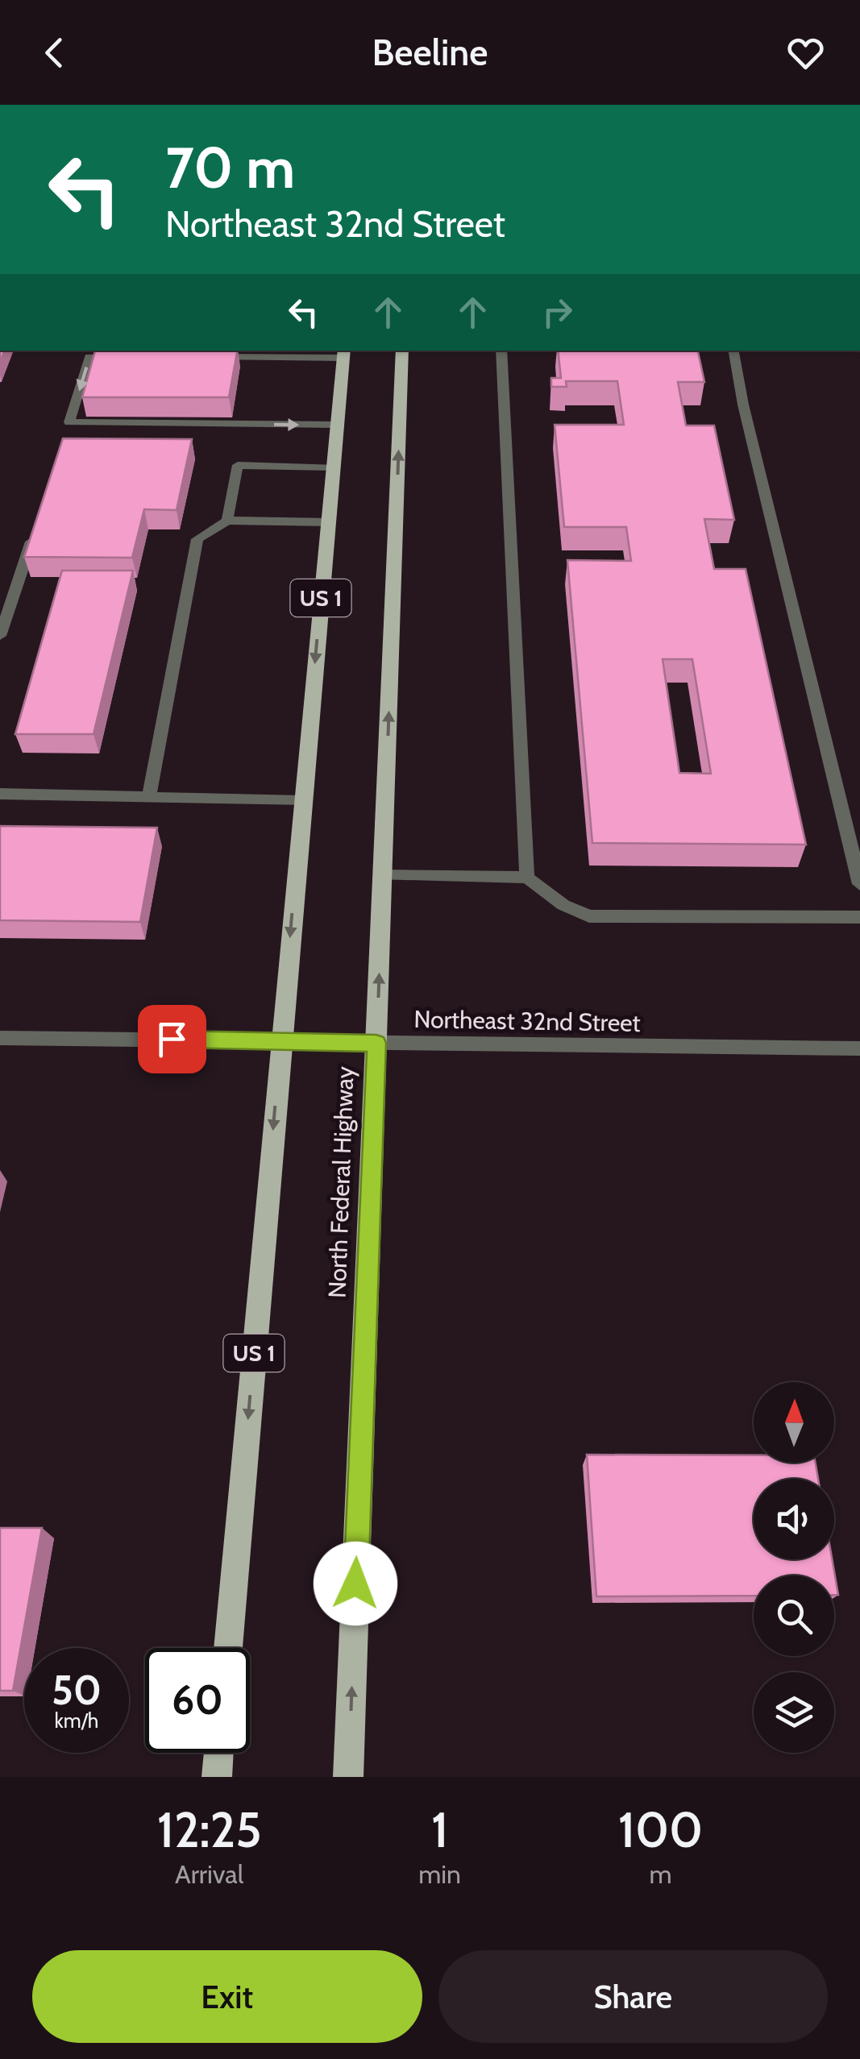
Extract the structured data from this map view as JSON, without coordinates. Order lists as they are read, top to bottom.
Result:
{
  "streets": {
    "main road": ["US 1", "North Federal Highway"],
    "street": ["Northeast 32nd Street"]
  },
  "crossings": [
    ["US 1", "Northeast 32nd Street"],
    ["Northeast 32nd Street", "North Federal Highway"]
  ],
  "north": "top",
  "page": {
    "header": "Beeline",
    "turn": ["70 m", "Northeast 32nd Street"],
    "speed": "50 km/h",
    "limit": "60",
    "eta": [
      "12:25",
      "Arrival",
      "1",
      "min",
      "100",
      "m"
    ],
    "buttons": ["Exit", "Share"]
  }
}
